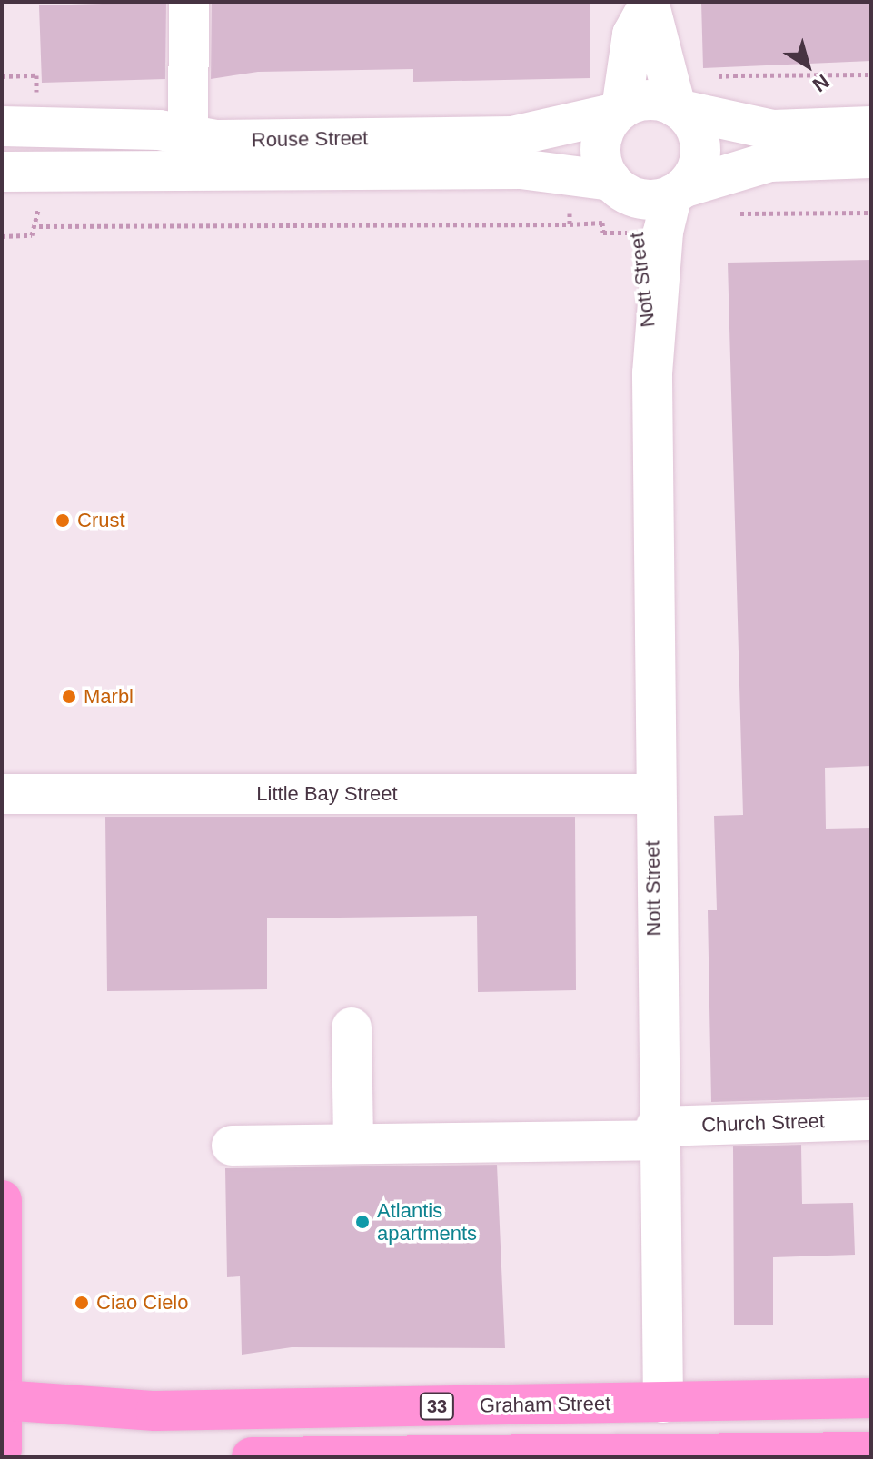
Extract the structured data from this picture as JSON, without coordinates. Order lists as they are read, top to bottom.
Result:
{
  "streets": {
    "main road": ["Graham Street", "33"],
    "street": [
      "Rouse Street",
      "Nott Street",
      "Little Bay Street",
      "Church Street"
    ]
  },
  "crossings": [
    ["Rouse Street", "Nott Street"],
    ["Nott Street", "Little Bay Street"],
    ["Nott Street", "Church Street"],
    ["Nott Street", "Graham Street"]
  ],
  "places": [
    "Crust",
    "Marbl",
    "Atlantis apartments",
    "Ciao Cielo"
  ],
  "north": "bottom right"
}
